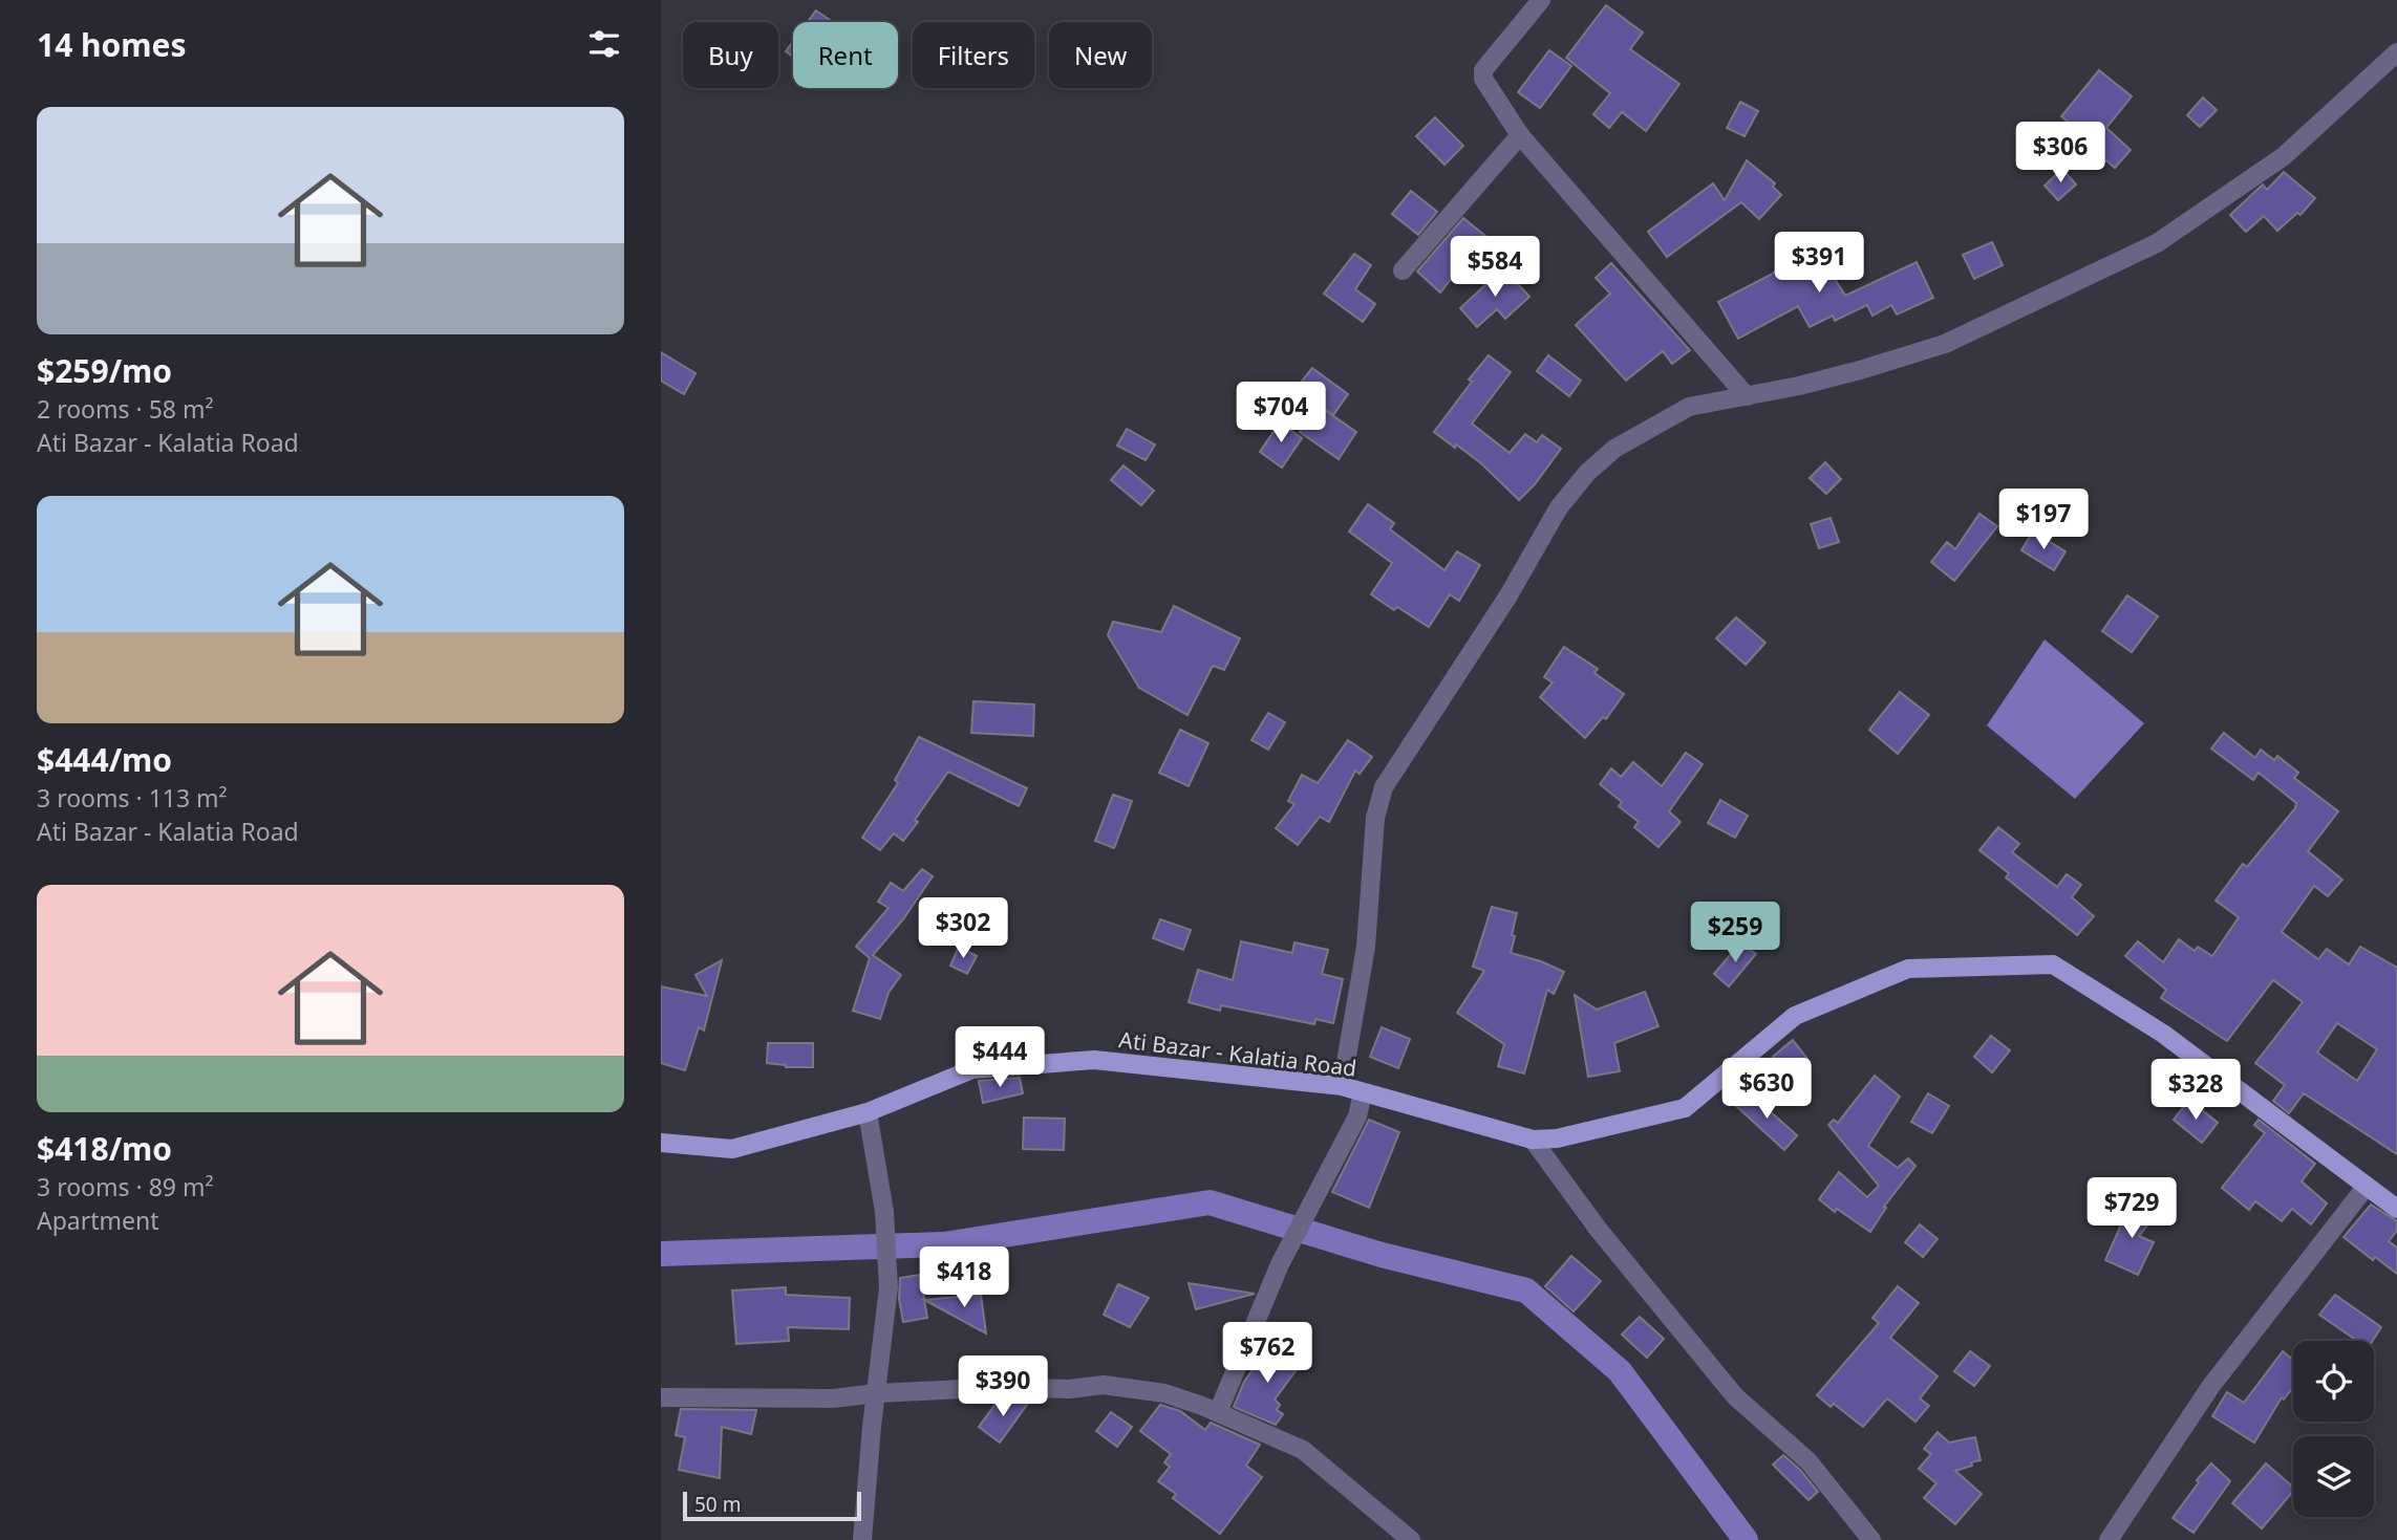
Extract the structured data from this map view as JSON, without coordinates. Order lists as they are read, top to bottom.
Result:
{
  "streets": {
    "main road": ["Ati Bazar - Kalatia Road"]
  },
  "scale_bar": "50 m",
  "page": {
    "heading": "14 homes",
    "chip": [
      "Buy",
      "Rent",
      "Filters",
      "New"
    ],
    "list": [
      {
        "name": "$259/mo",
        "note": "2 rooms · 58 m² · Ati Bazar - Kalatia Road"
      },
      {
        "name": "$444/mo",
        "note": "3 rooms · 113 m² · Ati Bazar - Kalatia Road"
      },
      {
        "name": "$418/mo",
        "note": "3 rooms · 89 m² · Apartment"
      }
    ],
    "price": [
      "$306",
      "$391",
      "$584",
      "$704",
      "$197",
      "$302",
      "$259",
      "$444",
      "$630",
      "$328",
      "$729",
      "$418",
      "$762",
      "$390"
    ],
    "scale": "50 m"
  }
}
